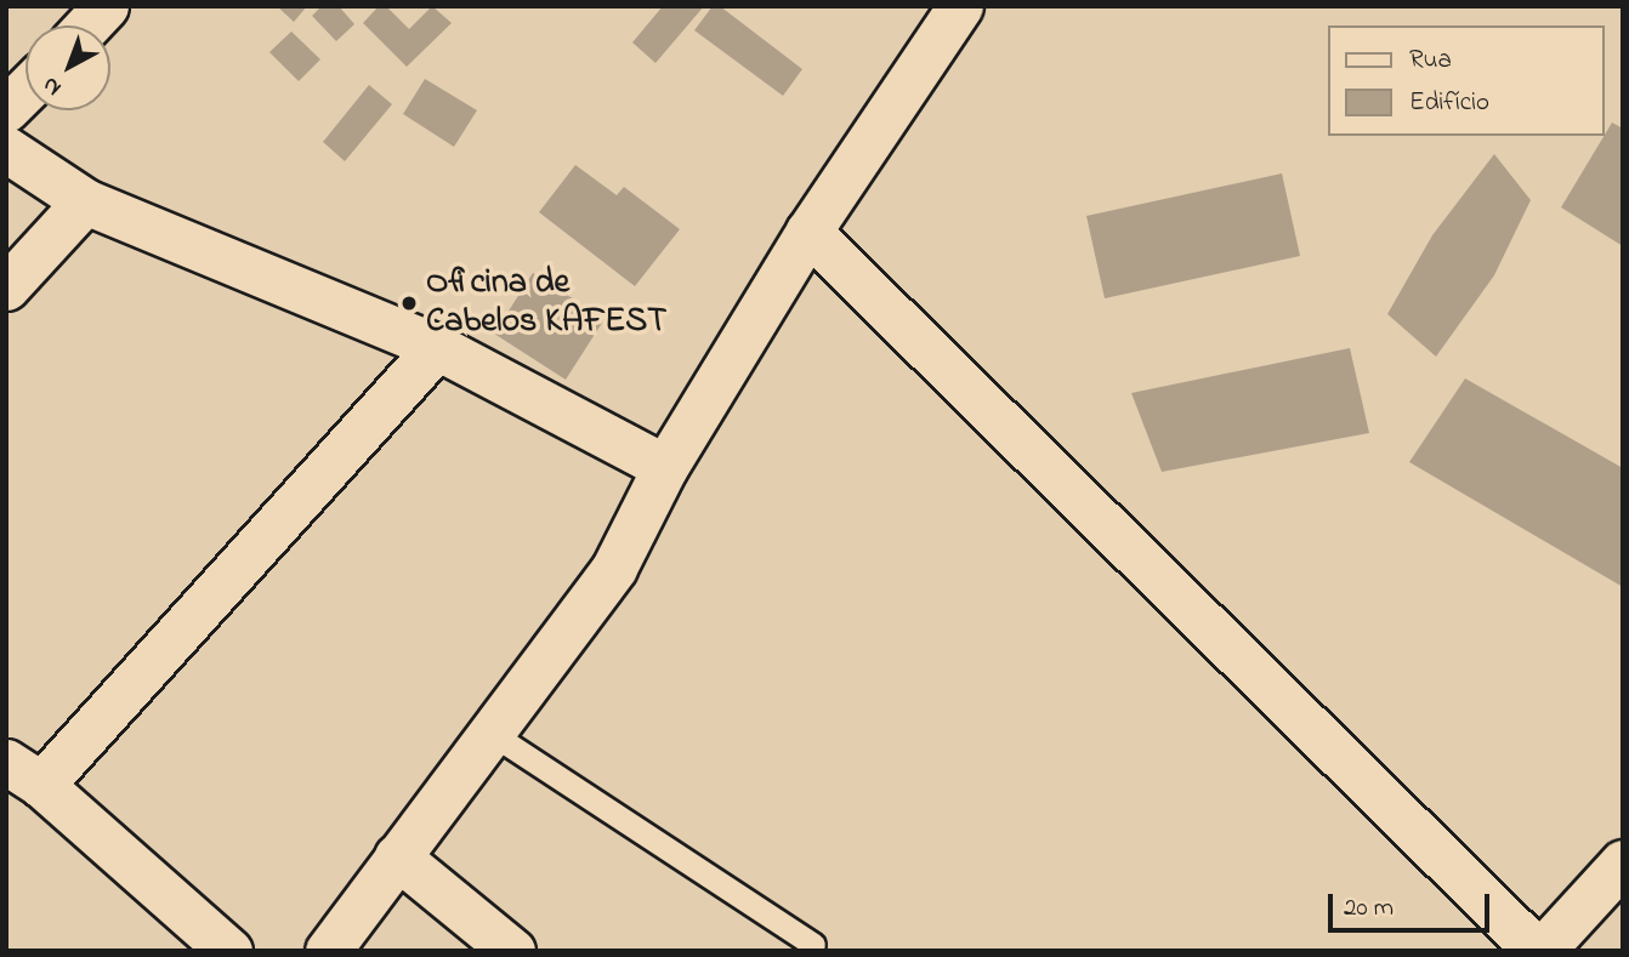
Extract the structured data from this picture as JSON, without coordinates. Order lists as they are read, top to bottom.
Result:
{
  "places": ["Oficina de Cabelos KAFEST"],
  "legend": ["Rua", "Edifício"],
  "scale_bar": "20 m",
  "north": "bottom left"
}
